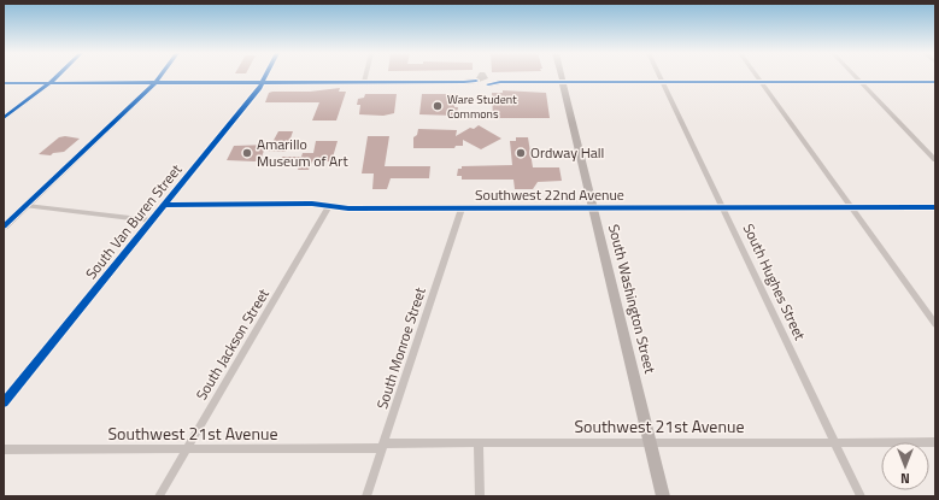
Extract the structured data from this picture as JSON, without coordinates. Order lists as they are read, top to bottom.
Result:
{
  "streets": {
    "main road": ["South Washington Street"],
    "street": [
      "Southwest 22nd Avenue",
      "South Van Buren Street",
      "South Hughes Street",
      "South Jackson Street",
      "South Monroe Street",
      "Southwest 21st Avenue"
    ]
  },
  "crossings": [
    ["Southwest 22nd Avenue", "South Van Buren Street"],
    ["Southwest 22nd Avenue", "South Hughes Street"],
    ["Southwest 22nd Avenue", "South Washington Street"],
    ["Southwest 22nd Avenue", "South Jackson Street"],
    ["Southwest 22nd Avenue", "South Monroe Street"],
    ["South Hughes Street", "Southwest 21st Avenue"],
    ["South Washington Street", "Southwest 21st Avenue"],
    ["South Jackson Street", "Southwest 21st Avenue"],
    ["South Monroe Street", "Southwest 21st Avenue"]
  ],
  "places": ["Ware Student Commons", "Amarillo Museum of Art", "Ordway Hall"],
  "north": "bottom"
}
